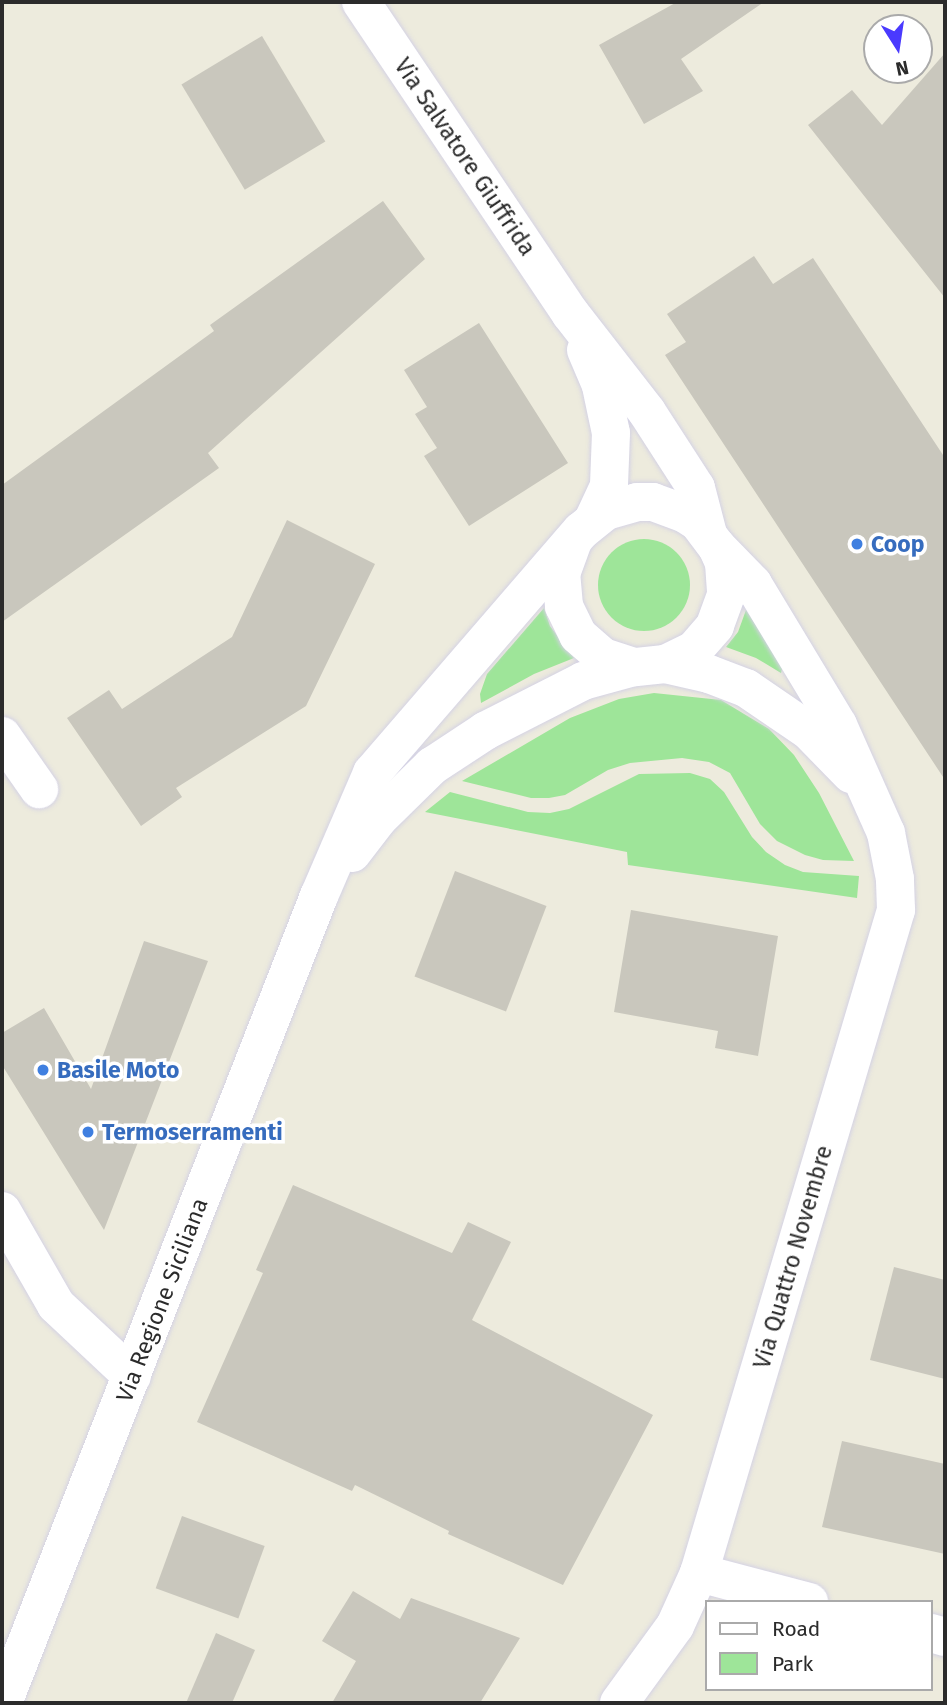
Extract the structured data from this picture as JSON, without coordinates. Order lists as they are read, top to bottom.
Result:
{
  "streets": {
    "main road": ["Via Salvatore Giuffrida", "Via Quattro Novembre", "Via Regione Siciliana"]
  },
  "places": ["Coop", "Basile Moto", "Termoserramenti"],
  "legend": ["Road", "Park"],
  "north": "bottom"
}
